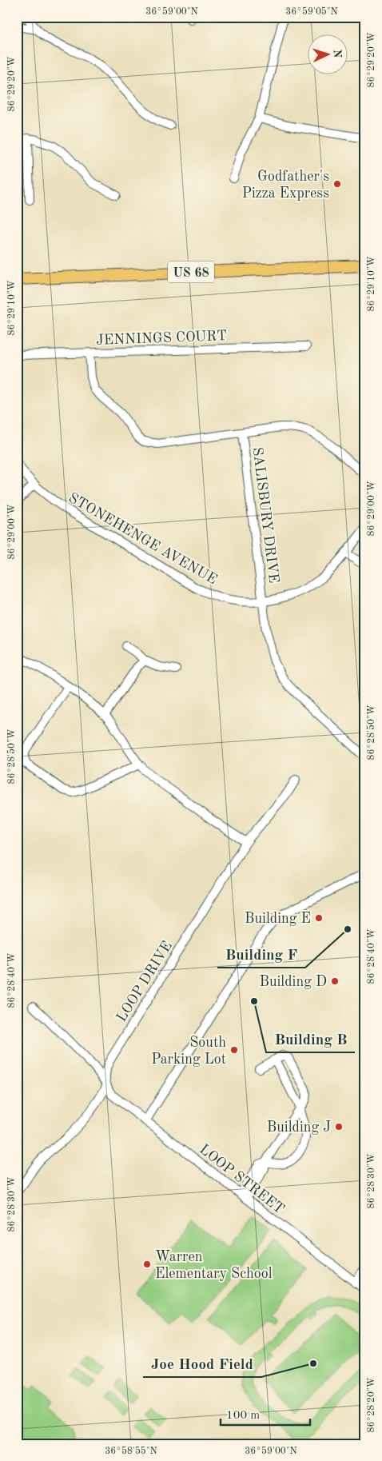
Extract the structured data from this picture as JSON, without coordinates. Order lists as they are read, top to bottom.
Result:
{
  "streets": {
    "main road": ["US 68"],
    "street": [
      "JENNINGS COURT",
      "SALISBURY DRIVE",
      "STONEHENGE AVENUE",
      "LOOP DRIVE",
      "LOOP STREET"
    ]
  },
  "crossings": [
    ["SALISBURY DRIVE", "STONEHENGE AVENUE"],
    ["LOOP DRIVE", "LOOP STREET"]
  ],
  "places": [
    "Godfather's Pizza Express",
    "Building E",
    "Building F",
    "Building D",
    "Building B",
    "South Parking Lot",
    "Building J",
    "Warren Elementary School",
    "Joe Hood Field"
  ],
  "scale_bar": "100 m",
  "north": "right",
  "coordinates": [
    "36°59'00\"N",
    "36°59'05\"N",
    "86°29'20\"W",
    "86°29'10\"W",
    "86°29'00\"W",
    "86°28'50\"W",
    "86°28'40\"W",
    "86°28'30\"W",
    "86°28'20\"W",
    "36°58'55\"N"
  ]
}
